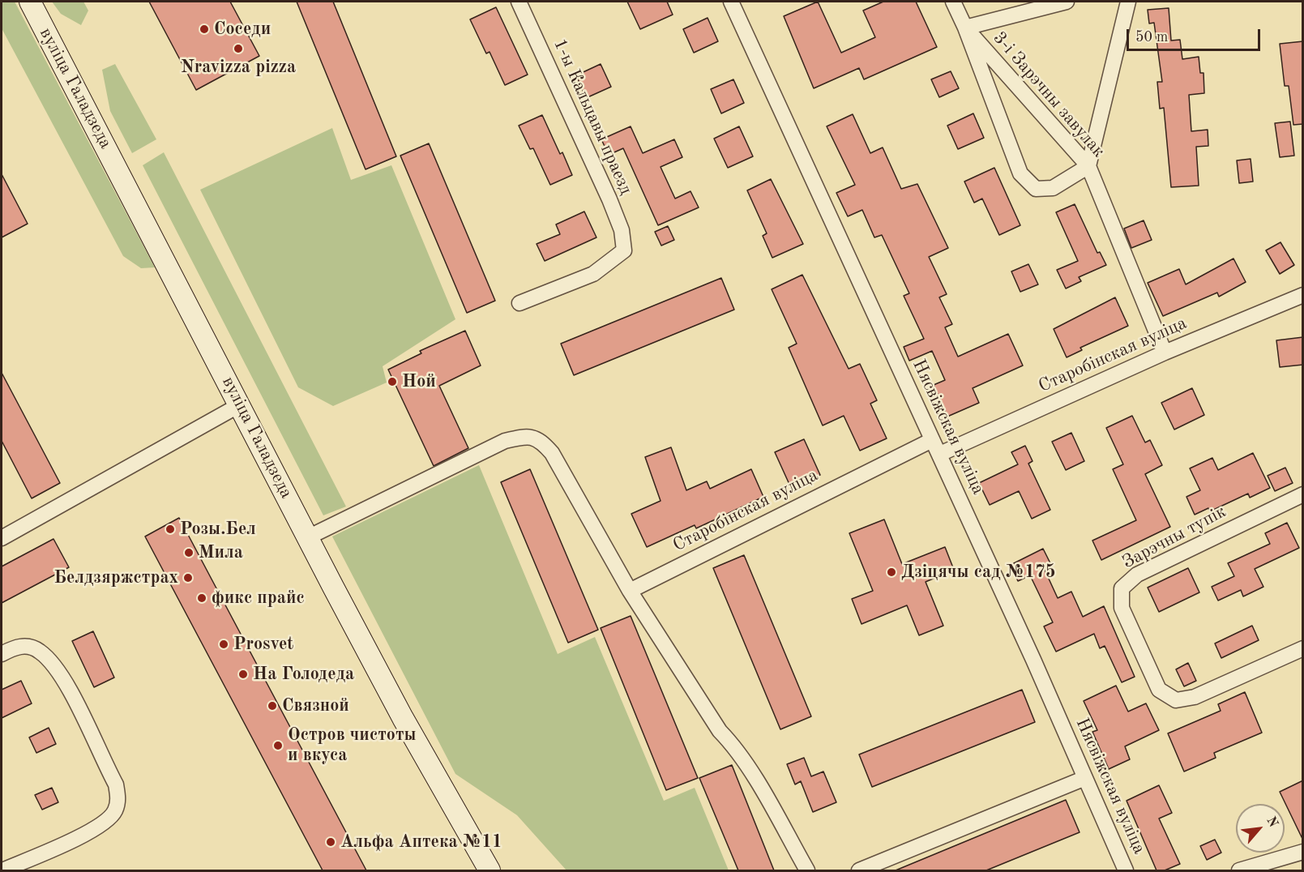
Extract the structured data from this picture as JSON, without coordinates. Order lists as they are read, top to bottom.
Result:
{
  "streets": {
    "main road": ["вуліца Галадзеда"],
    "street": [
      "3-і Зарэчны завулак",
      "1-ы Кальцавы праезд",
      "Старобінская вуліца",
      "Нясвіжская вуліца",
      "Зарэчны тупік"
    ]
  },
  "crossings": [
    ["3-і Зарэчны завулак", "Старобінская вуліца"],
    ["Старобінская вуліца", "Нясвіжская вуліца"]
  ],
  "places": [
    "Соседи",
    "Nravizza pizza",
    "Ной",
    "Розы.Бел",
    "Мила",
    "Дзіцячы сад №175",
    "Белдзяржстрах",
    "фикс прайс",
    "Prosvet",
    "На Голодеда",
    "Связной",
    "Остров чистоты и вкуса",
    "Альфа Аптека №11"
  ],
  "scale_bar": "50 m",
  "north": "top right"
}
